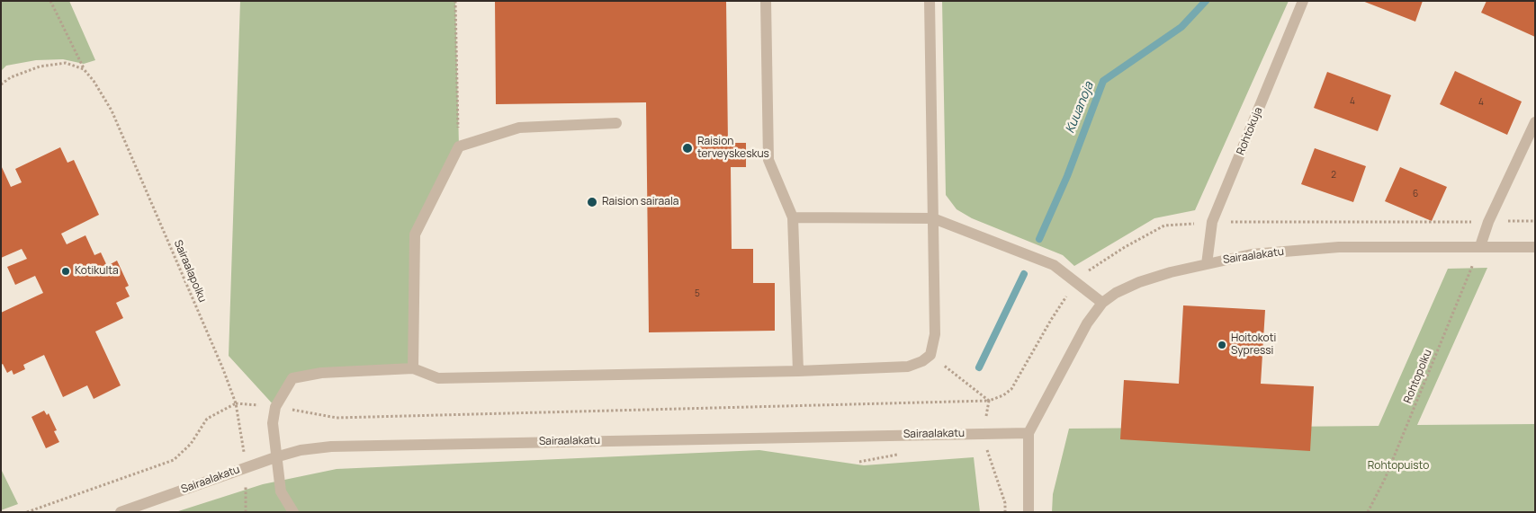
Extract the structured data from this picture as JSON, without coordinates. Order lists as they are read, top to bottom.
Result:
{
  "streets": {
    "street": ["Rohtokuja", "Sairaalakatu"],
    "path": ["Sairaalapolku", "Rohtopolku"]
  },
  "crossings": [
    ["Rohtokuja", "Sairaalakatu"],
    ["Sairaalakatu", "Rohtopolku"]
  ],
  "water": ["Kuuanoja"],
  "parks": ["Rohtopuisto"],
  "places": [
    "Raision terveyskeskus",
    "Raision sairaala",
    "Kotikulta",
    "Hoitokoti Sypressi"
  ],
  "house_numbers": [
    "4",
    "4",
    "2",
    "6",
    "5"
  ]
}
